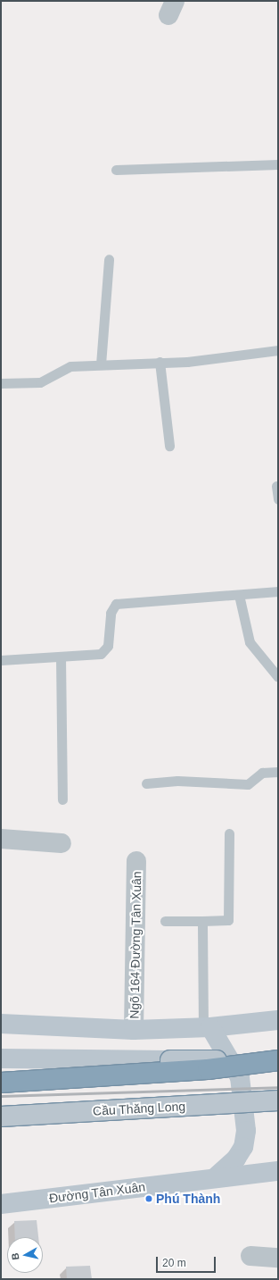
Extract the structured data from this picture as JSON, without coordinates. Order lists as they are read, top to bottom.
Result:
{
  "streets": {
    "main road": ["Cầu Thăng Long", "Đường Tân Xuân"],
    "street": ["Ngõ 164 Đường Tân Xuân"]
  },
  "places": ["Phú Thành"],
  "scale_bar": "20 m",
  "north": "left"
}
